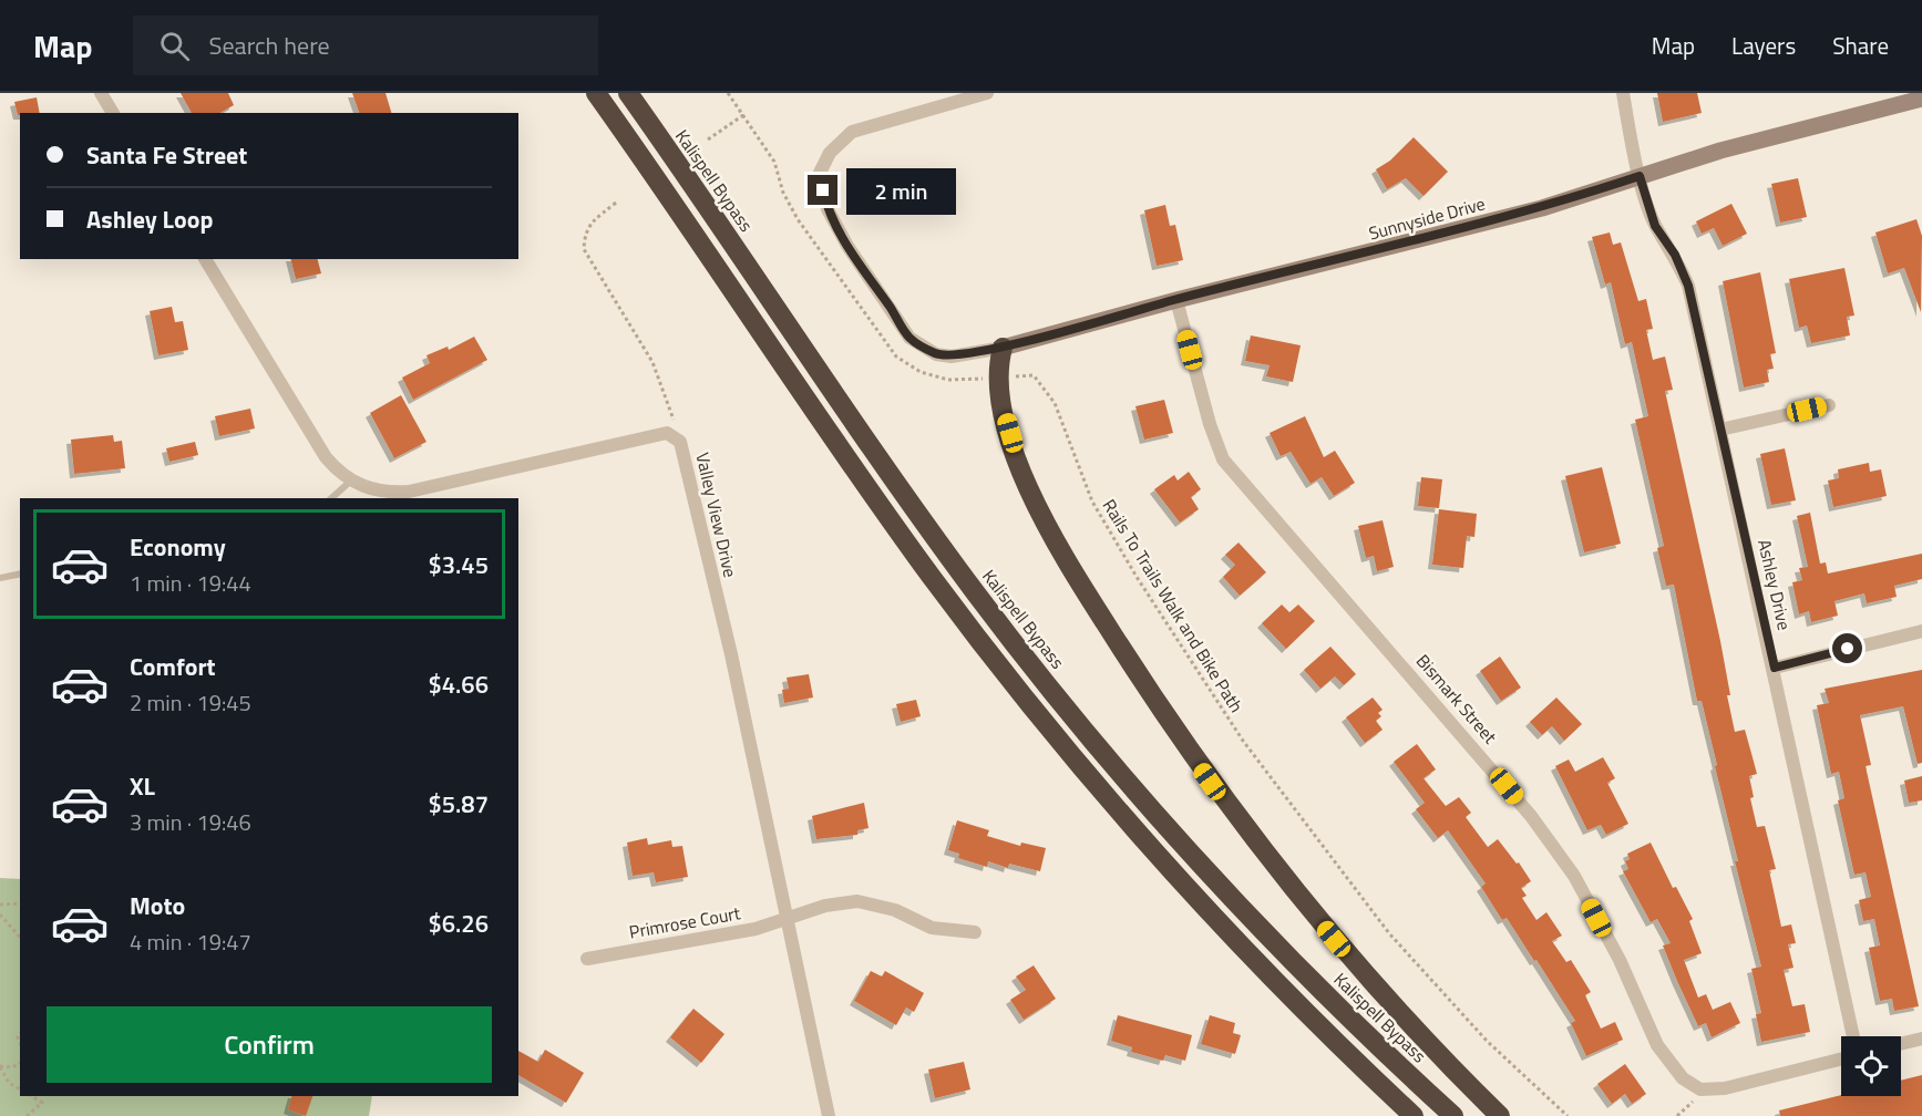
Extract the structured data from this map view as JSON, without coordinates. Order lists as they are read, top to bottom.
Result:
{
  "streets": {
    "highway": ["Kalispell Bypass"],
    "street": [
      "Sunnyside Drive",
      "Valley View Drive",
      "Ashley Drive",
      "Bismark Street",
      "Primrose Court"
    ],
    "path": ["Rails To Trails Walk and Bike Path"]
  },
  "crossings": [
    ["Sunnyside Drive", "Ashley Drive"],
    ["Sunnyside Drive", "Bismark Street"],
    ["Valley View Drive", "Primrose Court"]
  ],
  "page": {
    "header": "Map",
    "search": "Search here",
    "nav": ["Map", "Layers", "Share"],
    "banner": ["Santa Fe Street", "Ashley Loop"],
    "bubble": "2 min",
    "list": [
      {
        "name": "Economy",
        "note": "1 min · 19:44",
        "value": "$3.45"
      },
      {
        "name": "Comfort",
        "note": "2 min · 19:45",
        "value": "$4.66"
      },
      {
        "name": "XL",
        "note": "3 min · 19:46",
        "value": "$5.87"
      },
      {
        "name": "Moto",
        "note": "4 min · 19:47",
        "value": "$6.26"
      }
    ],
    "buttons": "Confirm"
  }
}
